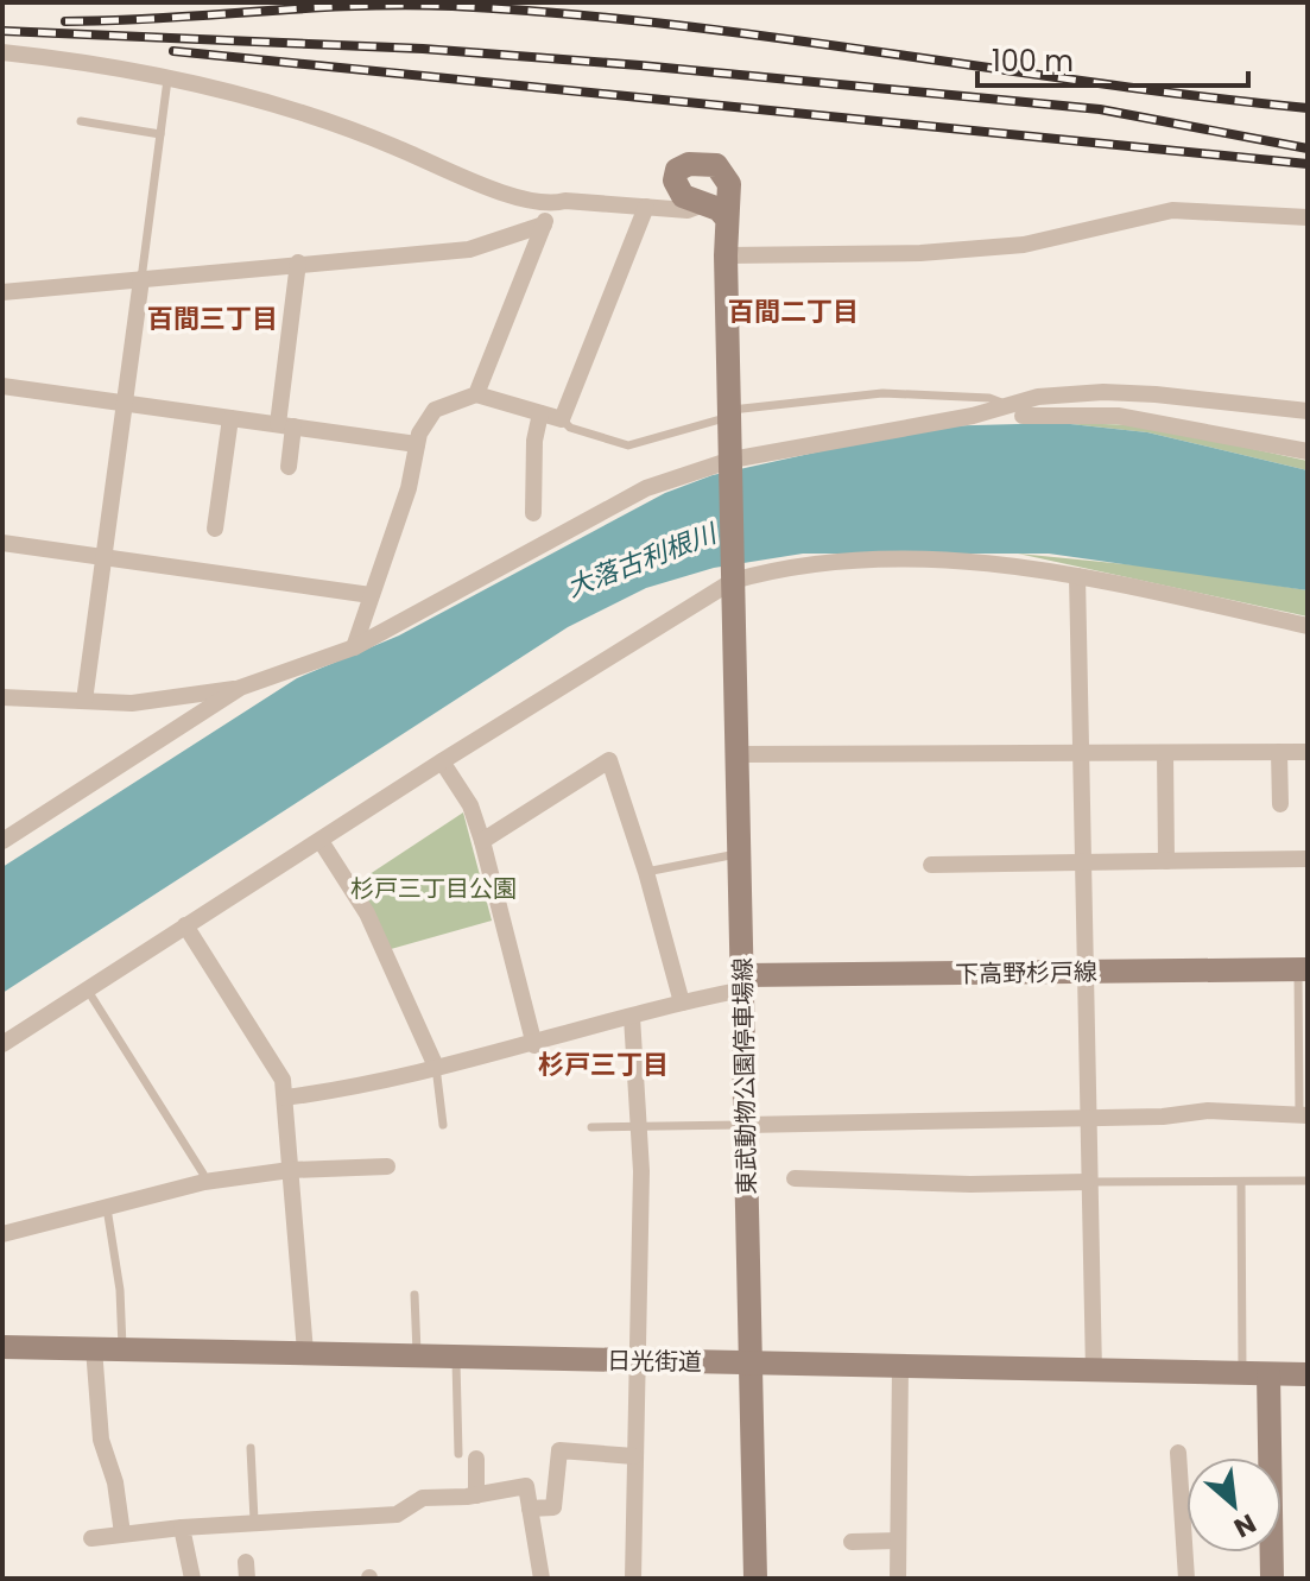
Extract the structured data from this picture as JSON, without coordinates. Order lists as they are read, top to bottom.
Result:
{
  "streets": {
    "main road": ["下高野杉戸線", "東武動物公園停車場線", "日光街道"]
  },
  "crossings": [
    ["下高野杉戸線", "東武動物公園停車場線"],
    ["東武動物公園停車場線", "日光街道"]
  ],
  "districts": ["百間二丁目", "百間三丁目", "杉戸三丁目"],
  "water": ["大落古利根川"],
  "parks": ["杉戸三丁目公園"],
  "scale_bar": "100 m",
  "north": "bottom right"
}
